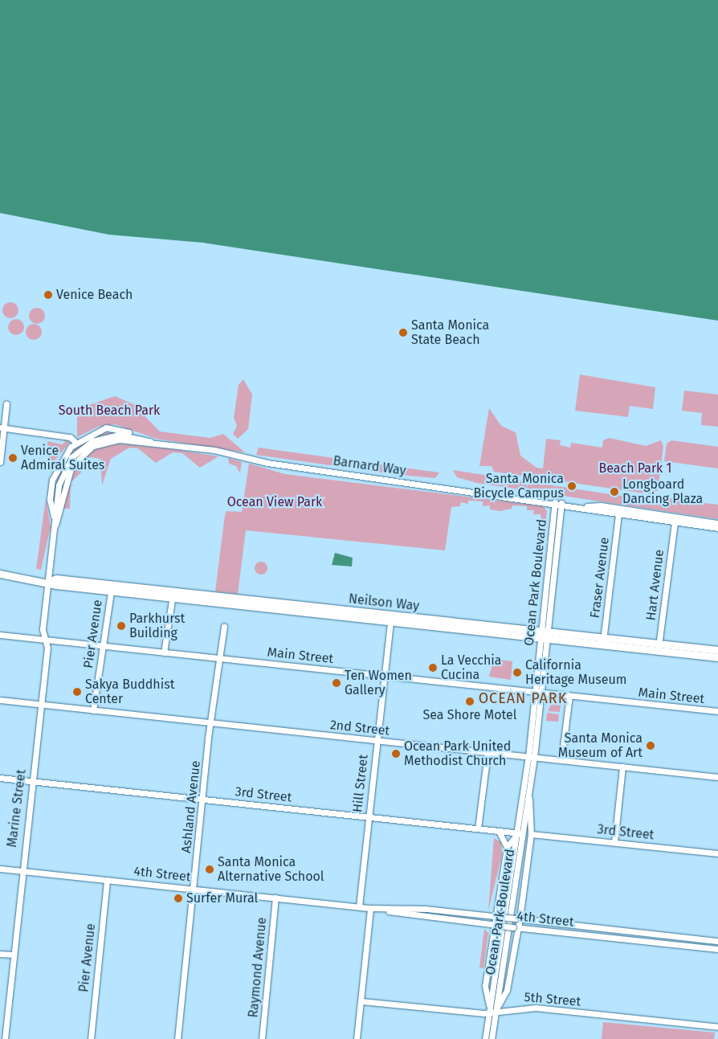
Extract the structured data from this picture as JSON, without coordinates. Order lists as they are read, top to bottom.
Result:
{
  "streets": {
    "main road": ["Neilson Way"],
    "street": [
      "Barnard Way",
      "Fraser Avenue",
      "Ocean Park Boulevard",
      "Hart Avenue",
      "Pier Avenue",
      "Main Street",
      "2nd Street",
      "Hill Street",
      "3rd Street",
      "Ashland Avenue",
      "Marine Street",
      "4th Street",
      "Raymond Avenue",
      "5th Street"
    ]
  },
  "crossings": [
    ["Barnard Way", "Fraser Avenue"],
    ["Barnard Way", "Ocean Park Boulevard"],
    ["Barnard Way", "Hart Avenue"],
    ["Barnard Way", "Neilson Way"],
    ["Barnard Way", "Marine Street"],
    ["Fraser Avenue", "Neilson Way"],
    ["Ocean Park Boulevard", "Neilson Way"],
    ["Ocean Park Boulevard", "Main Street"],
    ["Ocean Park Boulevard", "2nd Street"],
    ["Ocean Park Boulevard", "3rd Street"],
    ["Ocean Park Boulevard", "4th Street"],
    ["Ocean Park Boulevard", "5th Street"],
    ["Hart Avenue", "Neilson Way"],
    ["Neilson Way", "Pier Avenue"],
    ["Neilson Way", "Hill Street"],
    ["Neilson Way", "Marine Street"],
    ["Pier Avenue", "Main Street"],
    ["Pier Avenue", "2nd Street"],
    ["Pier Avenue", "4th Street"],
    ["Main Street", "Hill Street"],
    ["Main Street", "Ashland Avenue"],
    ["Main Street", "Marine Street"],
    ["2nd Street", "Hill Street"],
    ["2nd Street", "Ashland Avenue"],
    ["2nd Street", "Marine Street"],
    ["Hill Street", "3rd Street"],
    ["Hill Street", "4th Street"],
    ["3rd Street", "Ashland Avenue"],
    ["3rd Street", "Marine Street"],
    ["Ashland Avenue", "4th Street"],
    ["Marine Street", "4th Street"],
    ["4th Street", "Raymond Avenue"]
  ],
  "districts": ["OCEAN PARK"],
  "parks": ["South Beach Park", "Beach Park 1", "Ocean View Park"],
  "places": [
    "Venice Beach",
    "Santa Monica State Beach",
    "Venice Admiral Suites",
    "Santa Monica Bicycle Campus",
    "Longboard Dancing Plaza",
    "Parkhurst Building",
    "La Vecchia Cucina",
    "California Heritage Museum",
    "Ten Women Gallery",
    "Sakya Buddhist Center",
    "Sea Shore Motel",
    "Santa Monica Museum of Art",
    "Ocean Park United Methodist Church",
    "Santa Monica Alternative School",
    "Surfer Mural"
  ]
}
